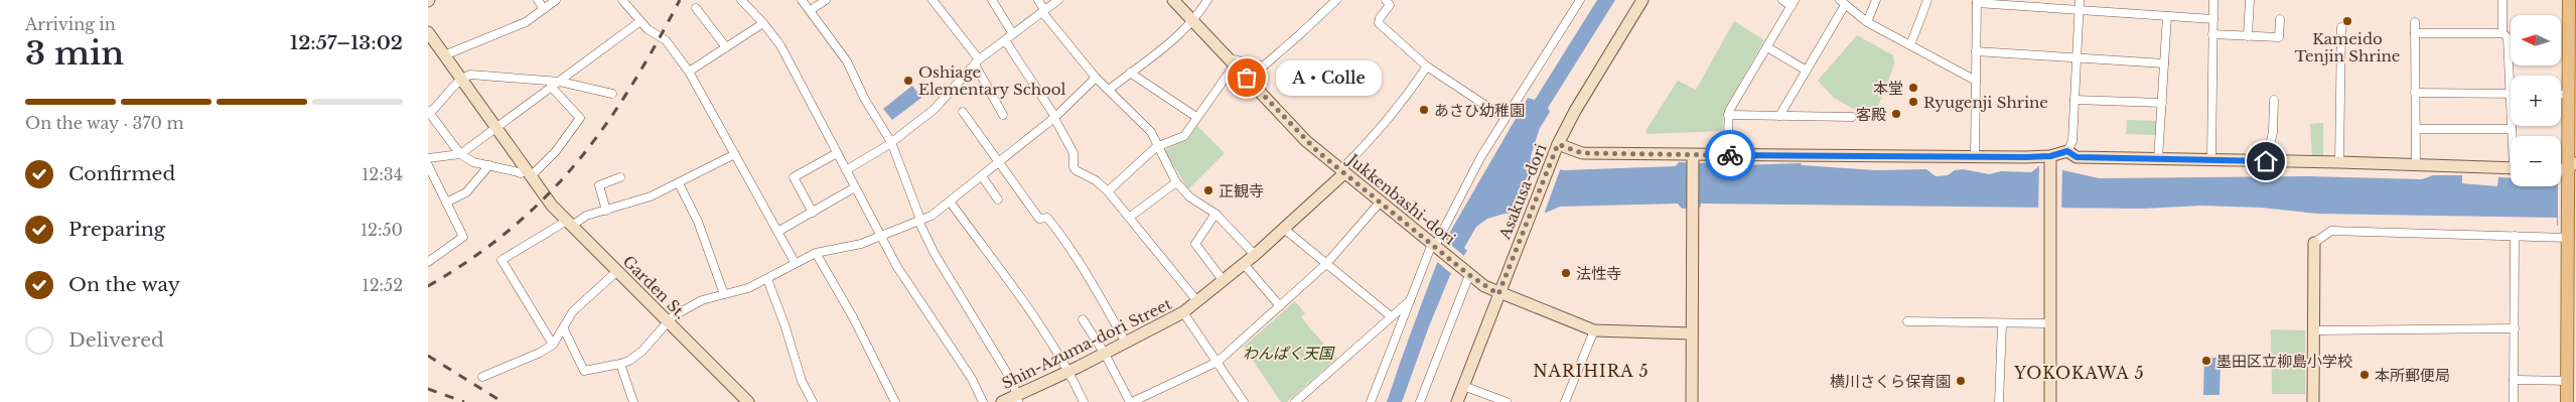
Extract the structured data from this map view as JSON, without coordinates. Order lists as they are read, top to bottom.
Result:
{
  "streets": {
    "street": [
      "Asakusa-dori",
      "Jukkenbashi-dori",
      "Garden St.",
      "Shin-Azuma-dori Street"
    ]
  },
  "crossings": [
    ["Asakusa-dori", "Jukkenbashi-dori"],
    ["Jukkenbashi-dori", "Shin-Azuma-dori Street"]
  ],
  "districts": ["NARIHIRA 5", "YOKOKAWA 5"],
  "parks": ["わんぱく天国"],
  "places": [
    "Kameido Tenjin Shrine",
    "A・Colle",
    "Oshiage Elementary School",
    "本堂",
    "Ryugenji Shrine",
    "あさひ幼稚園",
    "客殿",
    "正観寺",
    "法性寺",
    "墨田区立柳島小学校",
    "本所郵便局",
    "横川さくら保育園"
  ],
  "north": "left",
  "page": {
    "heading": ["3 min", "Arriving in", "12:57–13:02"],
    "map_buttons": ["+", "−"],
    "bubble": "A・Colle",
    "bar": "On the way · 370 m",
    "list": [
      ["Confirmed", "12:34"],
      ["Preparing", "12:50"],
      ["On the way", "12:52"],
      "Delivered"
    ]
  }
}
